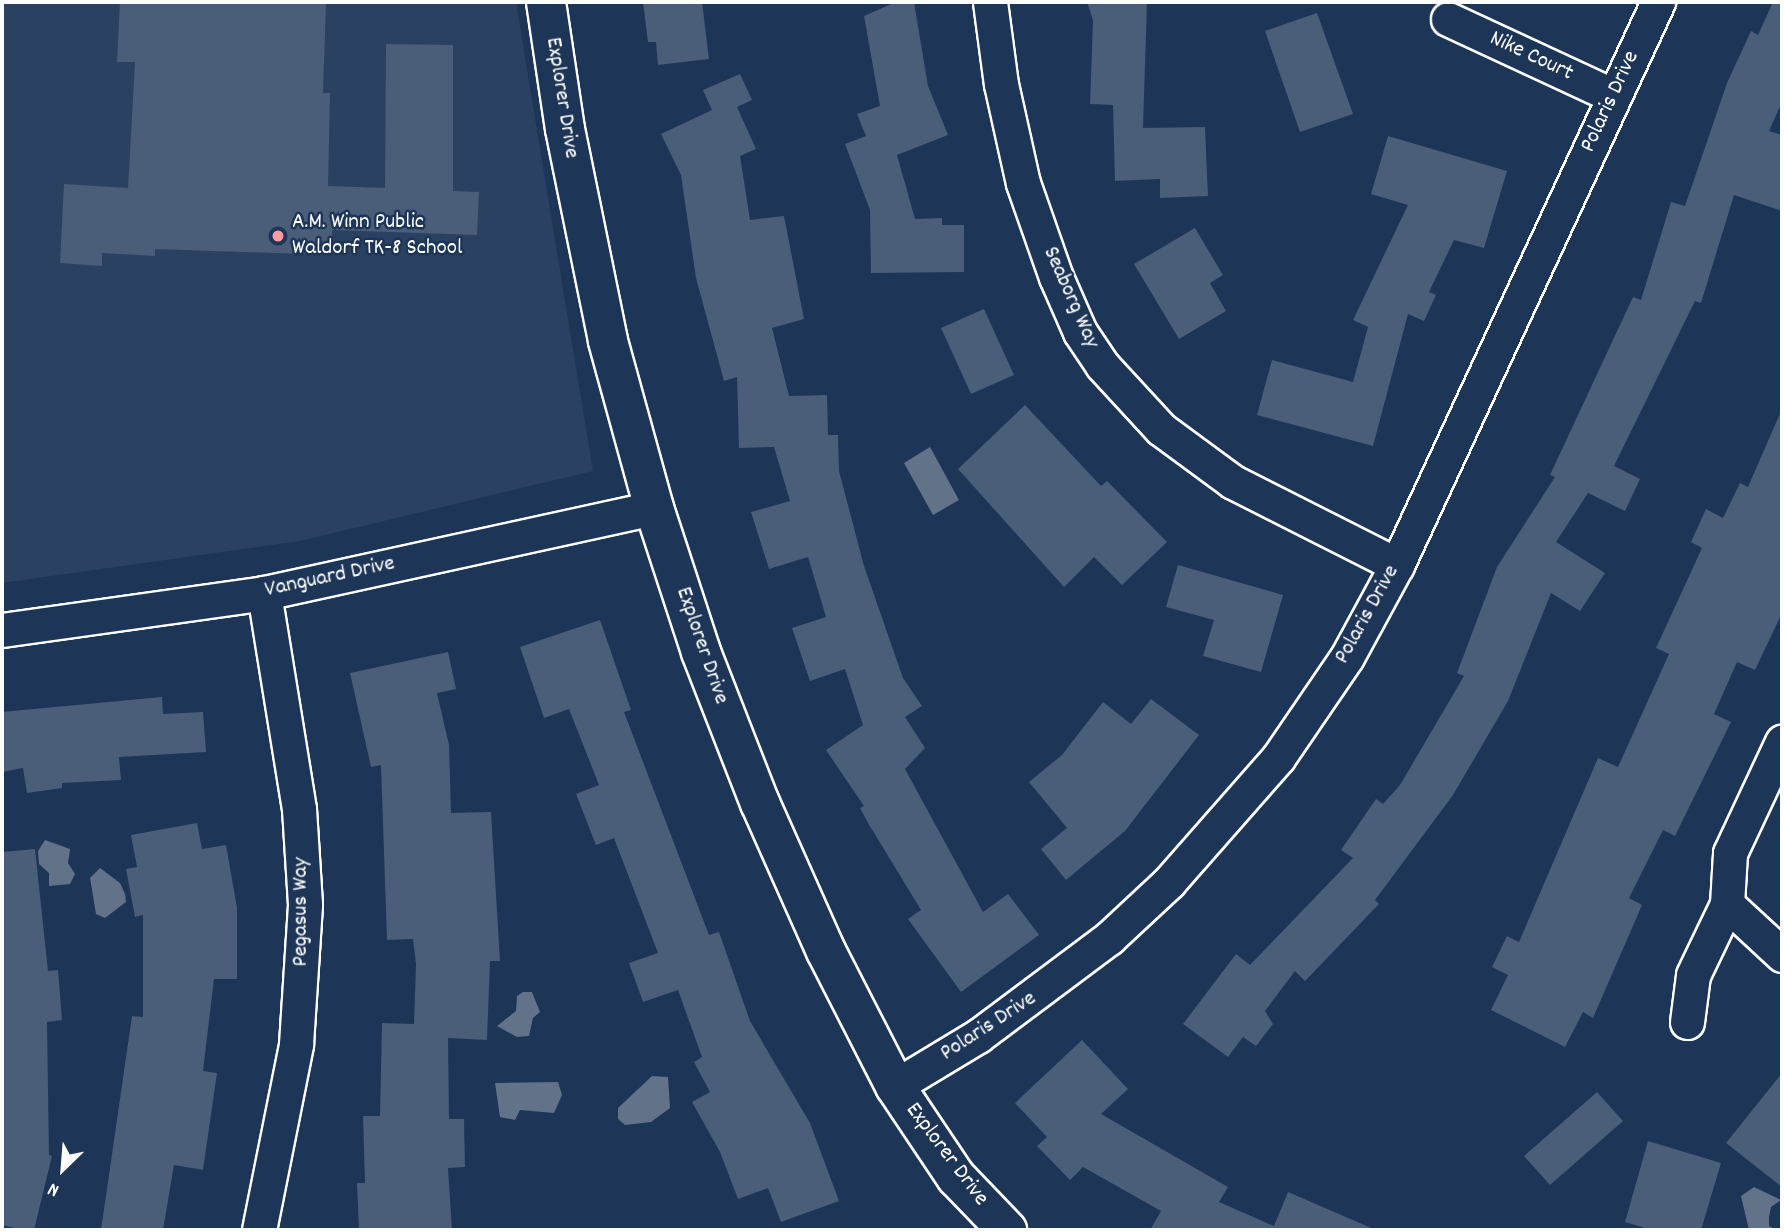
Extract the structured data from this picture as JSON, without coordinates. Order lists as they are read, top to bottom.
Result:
{
  "streets": {
    "street": [
      "Nike Court",
      "Explorer Drive",
      "Polaris Drive",
      "Seaborg Way",
      "Vanguard Drive",
      "Pegasus Way"
    ]
  },
  "crossings": [
    ["Nike Court", "Polaris Drive"],
    ["Explorer Drive", "Polaris Drive"],
    ["Explorer Drive", "Vanguard Drive"],
    ["Polaris Drive", "Seaborg Way"],
    ["Vanguard Drive", "Pegasus Way"]
  ],
  "places": ["A.M. Winn Public Waldorf TK-8 School"],
  "north": "bottom left"
}
